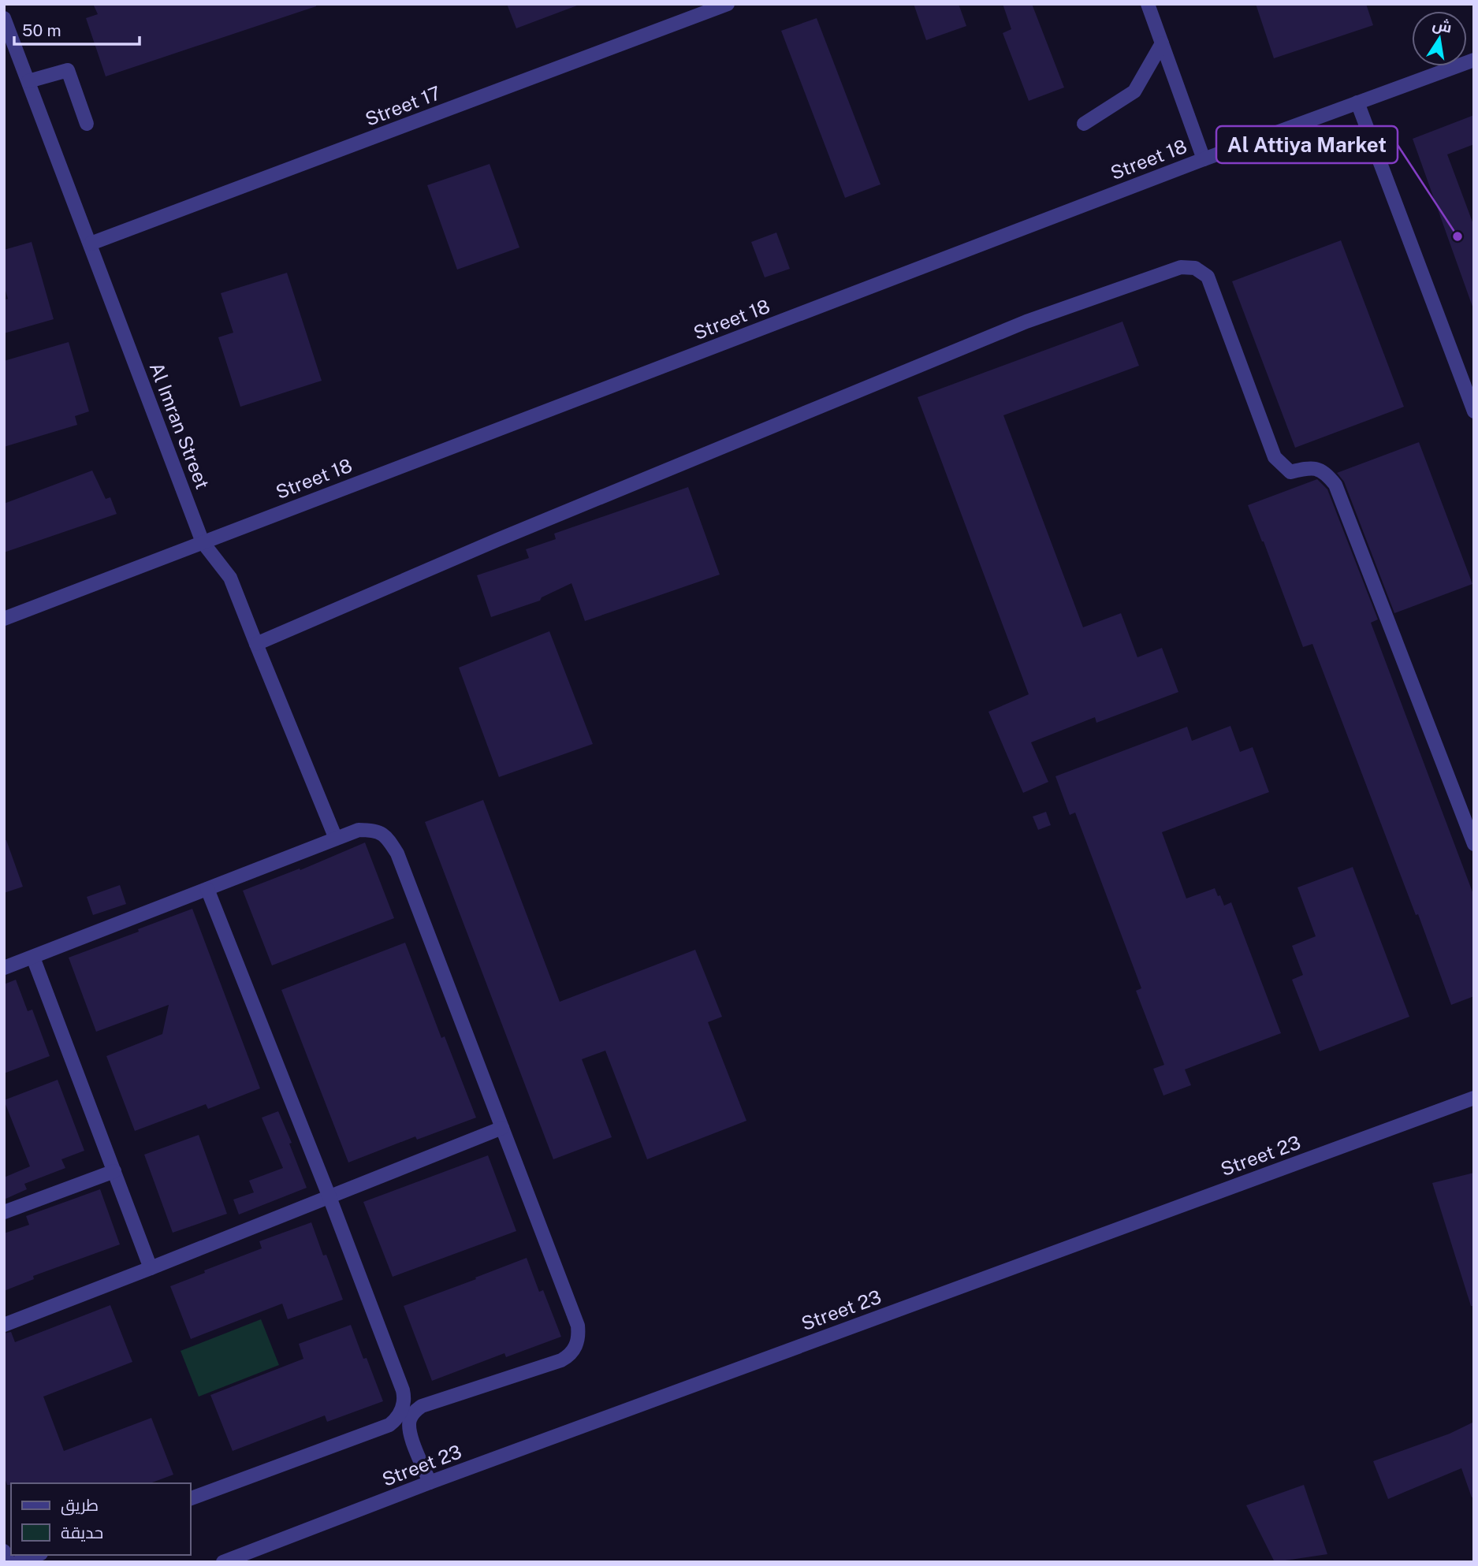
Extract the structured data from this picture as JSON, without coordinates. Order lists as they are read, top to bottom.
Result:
{
  "streets": {
    "street": [
      "Street 17",
      "Street 18",
      "Al Imran Street",
      "Street 23"
    ]
  },
  "crossings": [
    ["Street 17", "Al Imran Street"],
    ["Street 18", "Al Imran Street"]
  ],
  "places": ["Al Attiya Market"],
  "legend": ["طريق", "حديقة"],
  "scale_bar": "50 m",
  "north": "top"
}
